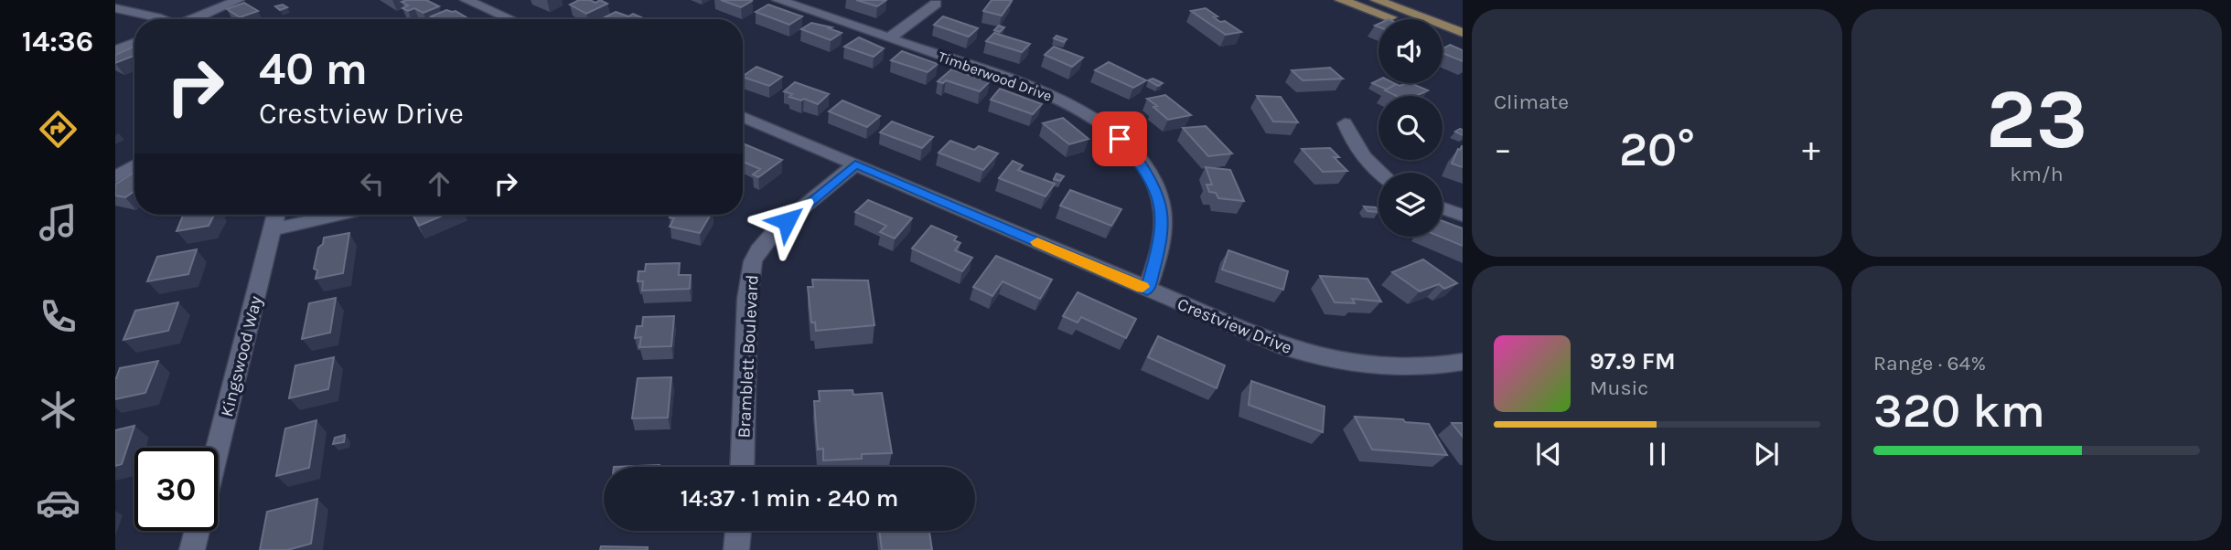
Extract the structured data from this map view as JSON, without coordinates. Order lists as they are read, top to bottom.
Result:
{
  "streets": {
    "street": [
      "Timberwood Drive",
      "Crestview Drive",
      "Kingswood Way",
      "Bramblett Boulevard"
    ]
  },
  "crossings": [
    ["Timberwood Drive", "Crestview Drive"],
    ["Crestview Drive", "Bramblett Boulevard"]
  ],
  "page": {
    "tabs": "14:36",
    "tile": [
      "Climate",
      ["23", "km/h"],
      ["Range · 64%", "320 km"]
    ],
    "turn": ["40 m", "Crestview Drive"],
    "heat": ["−", "20°", "+"],
    "song": ["97.9 FM", "Music"],
    "limit": "30",
    "trip": "14:37 · 1 min · 240 m"
  }
}
